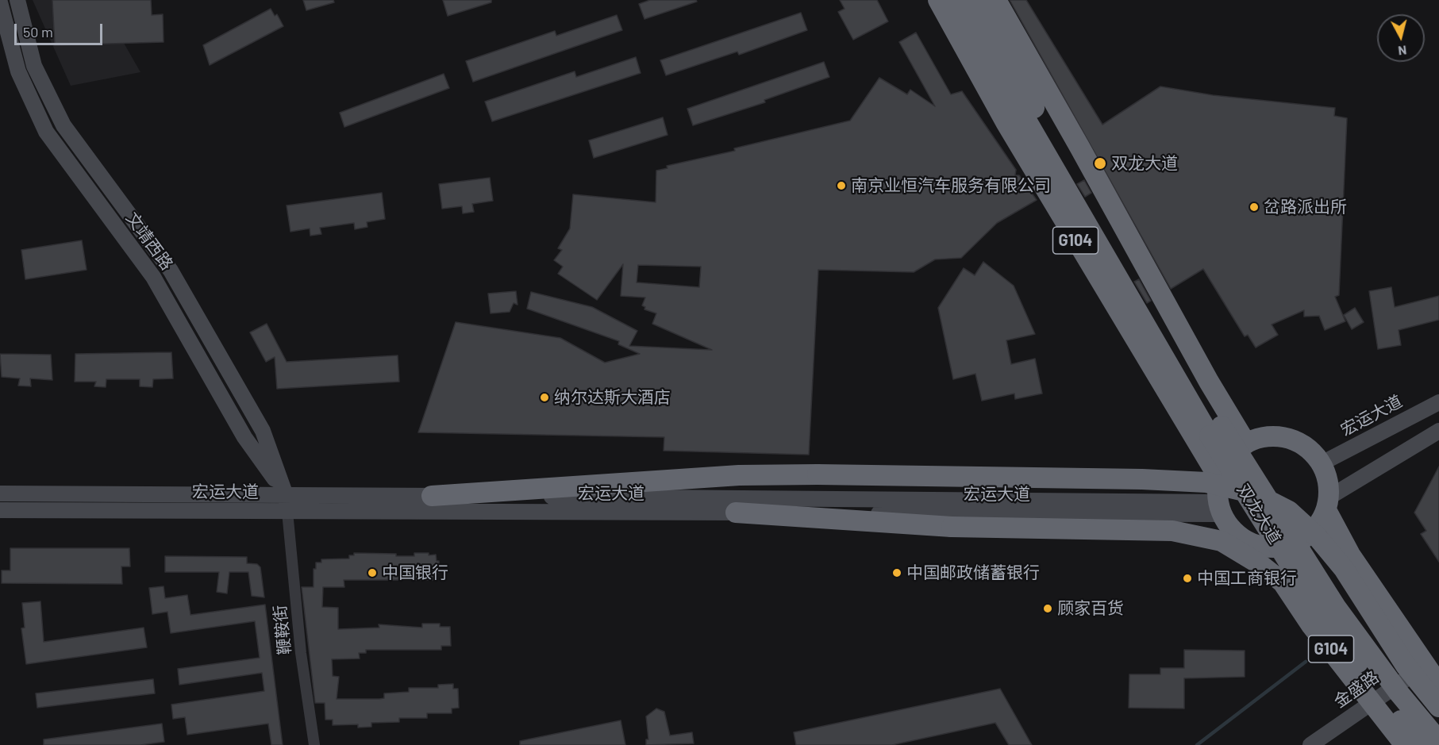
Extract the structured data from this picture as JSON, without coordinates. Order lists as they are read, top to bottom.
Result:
{
  "streets": {
    "highway": ["G104", "双龙大道"],
    "main road": ["文靖西路", "宏运大道", "金盛路"],
    "street": ["鞭鞍街"]
  },
  "crossings": [
    ["G104", "宏运大道"],
    ["G104", "双龙大道"],
    ["文靖西路", "宏运大道"],
    ["文靖西路", "鞭鞍街"],
    ["宏运大道", "双龙大道"],
    ["宏运大道", "鞭鞍街"],
    ["双龙大道", "金盛路"]
  ],
  "places": [
    "双龙大道",
    "南京业恒汽车服务有限公司",
    "岔路派出所",
    "纳尔达斯大酒店",
    "中国银行",
    "中国邮政储蓄银行",
    "中国工商银行",
    "顾家百货"
  ],
  "scale_bar": "50 m",
  "north": "bottom"
}
